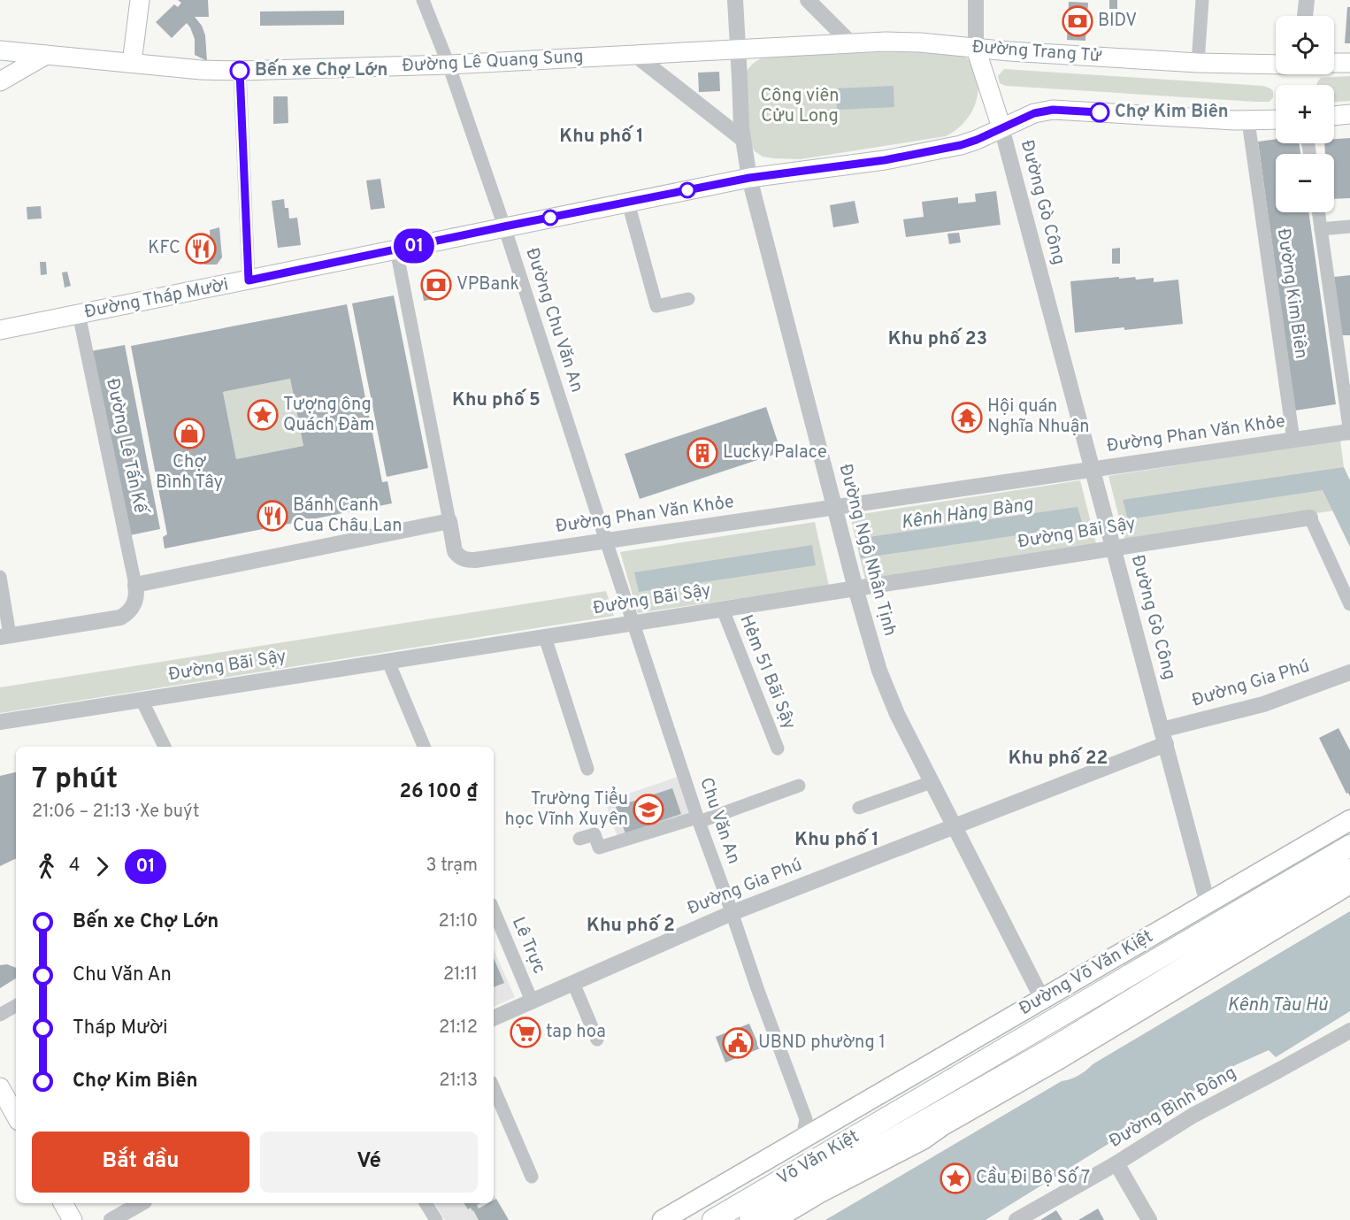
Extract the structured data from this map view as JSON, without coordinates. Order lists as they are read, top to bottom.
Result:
{
  "streets": {
    "highway": ["Đường Võ Văn Kiệt", "Võ Văn Kiệt"],
    "main road": ["Đường Trang Tử", "Đường Lê Quang Sung", "Đường Tháp Mười"],
    "street": [
      "Đường Gò Công",
      "Đường Kim Biên",
      "Đường Chu Văn An",
      "Đường Phan Văn Khỏe",
      "Đường Lê Tấn Kế",
      "Đường Bãi Sậy",
      "Đường Ngô Nhân Tịnh",
      "Hẻm 51 Bãi Sậy",
      "Đường Gia Phú",
      "Chu Văn An",
      "Lê Trực",
      "Đường Bình Đông"
    ]
  },
  "crossings": [
    ["Đường Trang Tử", "Đường Lê Quang Sung"],
    ["Đường Lê Quang Sung", "Đường Chu Văn An"],
    ["Đường Lê Quang Sung", "Đường Ngô Nhân Tịnh"],
    ["Đường Gò Công", "Đường Tháp Mười"],
    ["Đường Gò Công", "Đường Phan Văn Khỏe"],
    ["Đường Gò Công", "Đường Bãi Sậy"],
    ["Đường Gò Công", "Đường Gia Phú"],
    ["Đường Gò Công", "Đường Võ Văn Kiệt"],
    ["Đường Kim Biên", "Đường Tháp Mười"],
    ["Đường Kim Biên", "Đường Phan Văn Khỏe"],
    ["Đường Tháp Mười", "Đường Chu Văn An"],
    ["Đường Tháp Mười", "Đường Lê Tấn Kế"],
    ["Đường Tháp Mười", "Đường Ngô Nhân Tịnh"],
    ["Đường Chu Văn An", "Đường Phan Văn Khỏe"],
    ["Đường Chu Văn An", "Đường Bãi Sậy"],
    ["Đường Chu Văn An", "Chu Văn An"],
    ["Đường Phan Văn Khỏe", "Đường Ngô Nhân Tịnh"],
    ["Đường Bãi Sậy", "Đường Ngô Nhân Tịnh"],
    ["Đường Bãi Sậy", "Hẻm 51 Bãi Sậy"],
    ["Đường Bãi Sậy", "Chu Văn An"],
    ["Đường Ngô Nhân Tịnh", "Đường Gia Phú"],
    ["Đường Ngô Nhân Tịnh", "Đường Võ Văn Kiệt"],
    ["Đường Gia Phú", "Chu Văn An"],
    ["Đường Gia Phú", "Lê Trực"],
    ["Chu Văn An", "Đường Võ Văn Kiệt"],
    ["Chu Văn An", "Võ Văn Kiệt"],
    ["Đường Võ Văn Kiệt", "Võ Văn Kiệt"]
  ],
  "districts": [
    "Khu phố 1",
    "Khu phố 23",
    "Khu phố 5",
    "Khu phố 22",
    "Khu phố 1",
    "Khu phố 2"
  ],
  "water": ["Kênh Hàng Bàng", "Kênh Tàu Hủ"],
  "parks": ["Công viên Cửu Long"],
  "places": {
    "bank": ["BIDV", "VPBank"],
    "other": ["Bến xe Chợ Lớn", "Chợ Kim Biên"],
    "restaurant": ["KFC", "Bánh Canh Cua Châu Lan"],
    "place": ["Tượng ông Quách Đàm", "Cầu Đi Bộ Số 7"],
    "temple": ["Hội quán Nghĩa Nhuận"],
    "shop": ["Chợ Bình Tây"],
    "building": ["Lucky Palace"],
    "school or university": ["Trường Tiểu học Vĩnh Xuyên"],
    "supermarket": ["tap hoa"],
    "public building": ["UBND phường 1"]
  },
  "lines": ["bus line 01"],
  "page": {
    "on_map": "01",
    "map_buttons": ["+", "−"],
    "heading": ["7 phút", "21:06 – 21:13 · Xe buýt", "26 100 ₫"],
    "legs": ["4", "01", "3 trạm"],
    "list": [
      {
        "name": "Bến xe Chợ Lớn",
        "value": "21:10"
      },
      {
        "name": "Chu Văn An",
        "value": "21:11"
      },
      {
        "name": "Tháp Mười",
        "value": "21:12"
      },
      {
        "name": "Chợ Kim Biên",
        "value": "21:13"
      }
    ],
    "buttons": ["Bắt đầu", "Vé"]
  }
}
